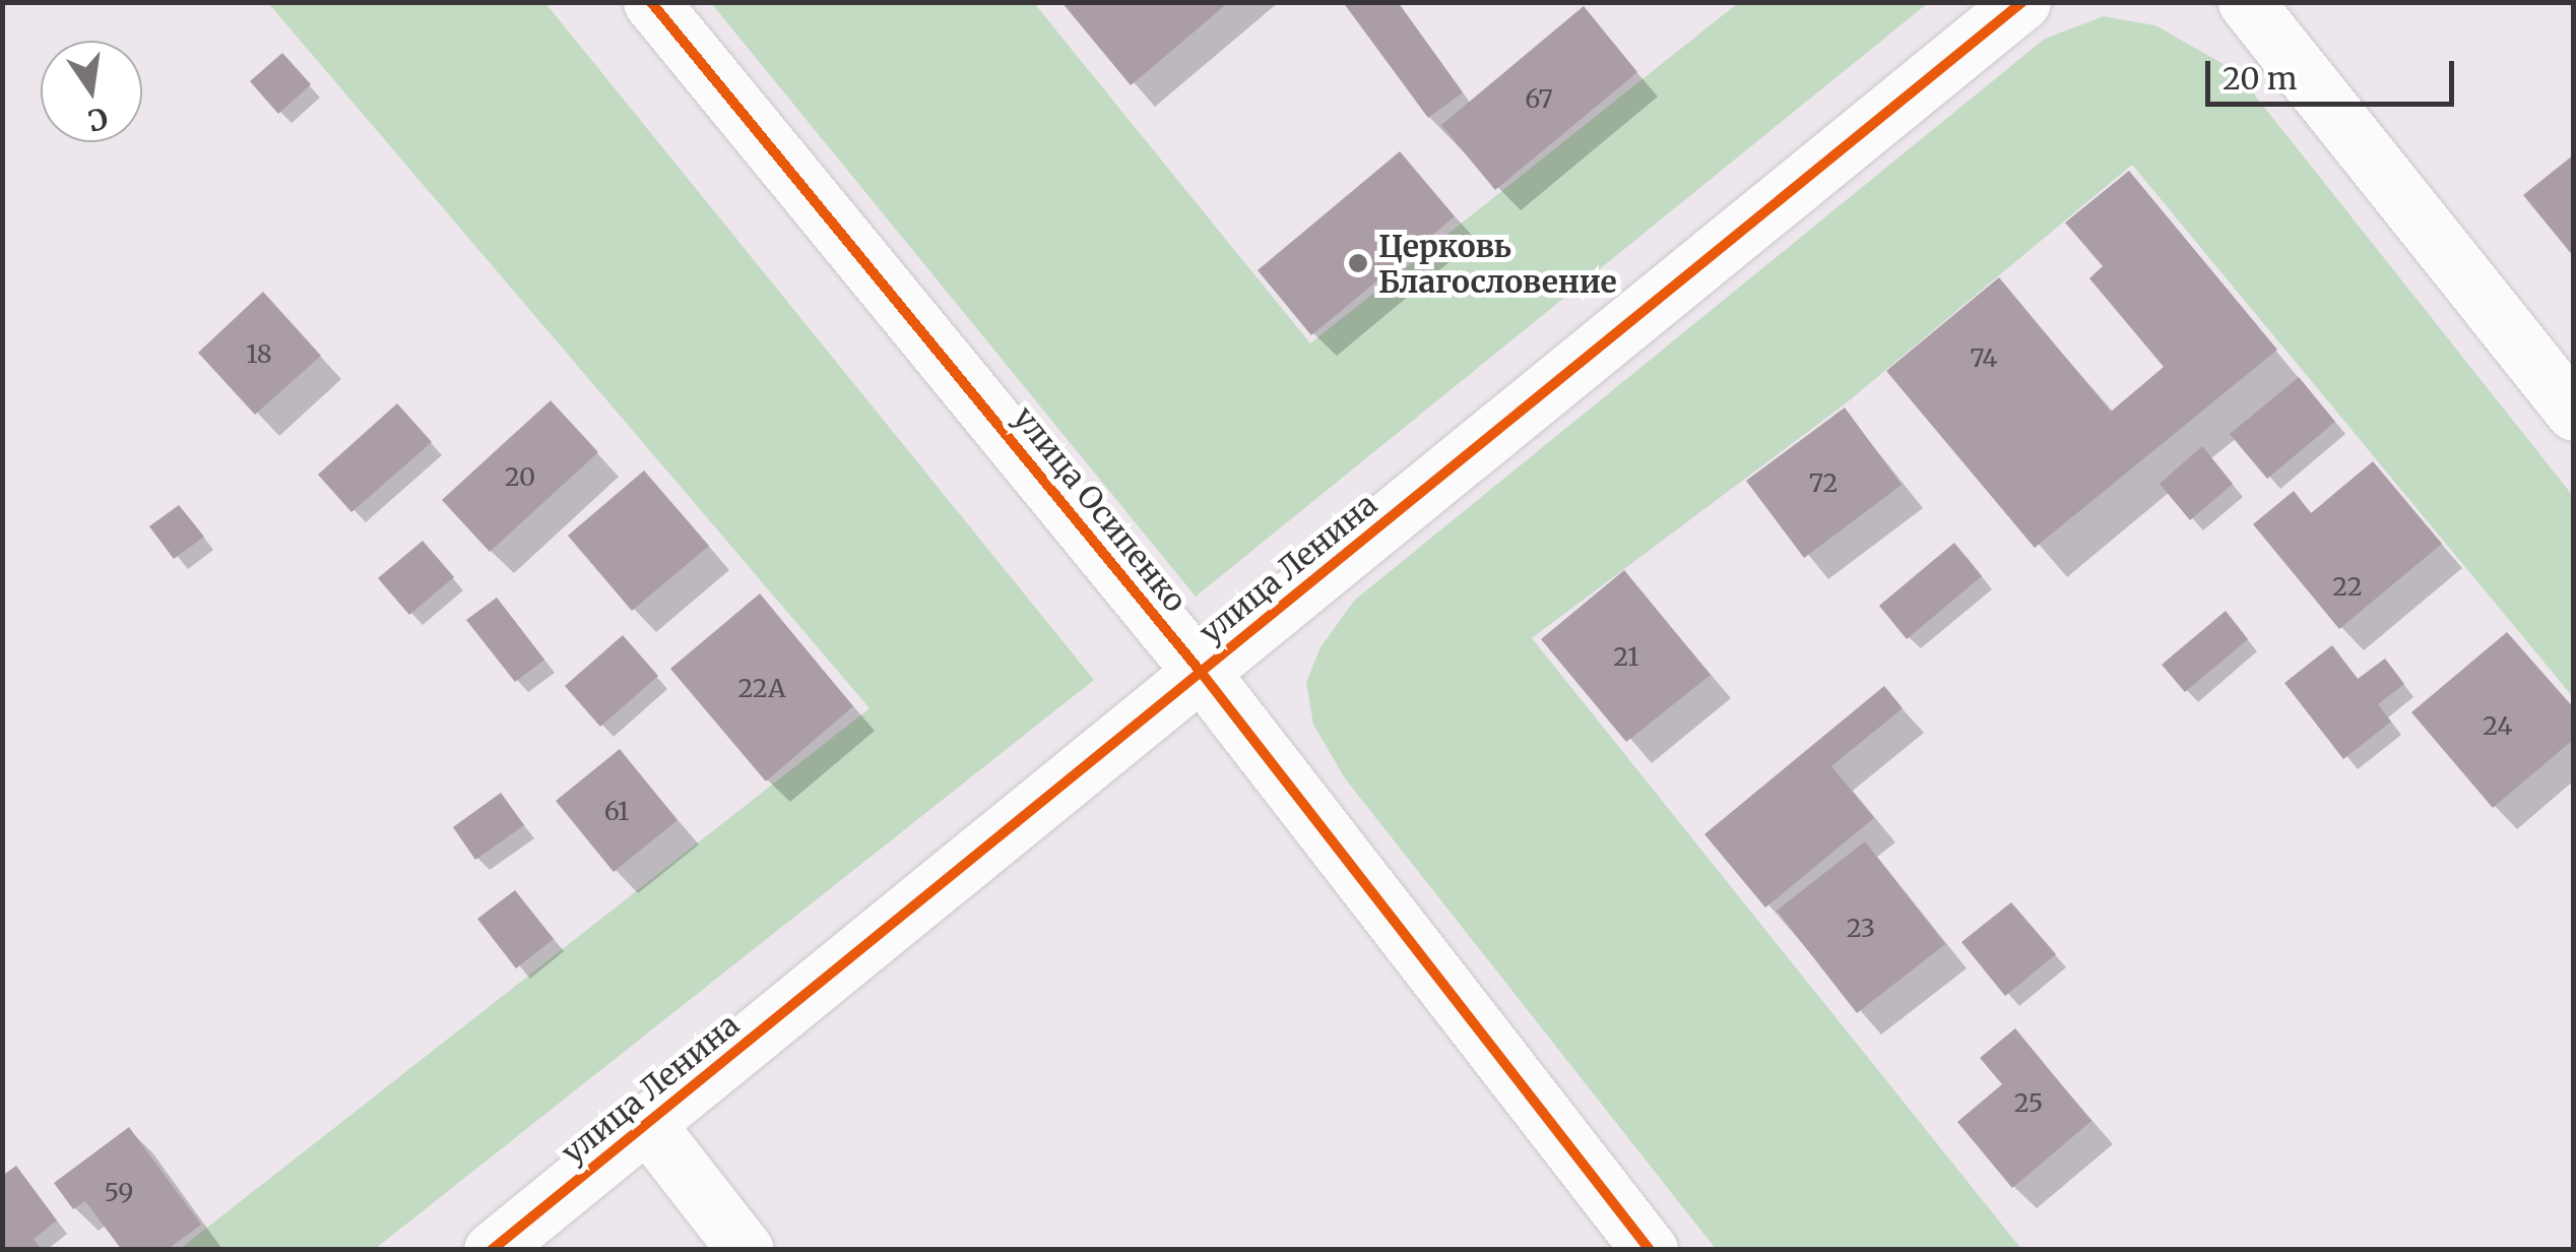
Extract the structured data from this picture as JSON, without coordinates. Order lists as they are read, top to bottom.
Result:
{
  "streets": {
    "street": ["улица Осипенко", "улица Ленина"]
  },
  "crossings": [
    ["улица Осипенко", "улица Ленина"]
  ],
  "places": ["Церковь Благословение"],
  "house_numbers": [
    "67",
    "18",
    "74",
    "20",
    "72",
    "22",
    "21",
    "22А",
    "24",
    "61",
    "23",
    "25",
    "59"
  ],
  "scale_bar": "20 m",
  "north": "bottom"
}
